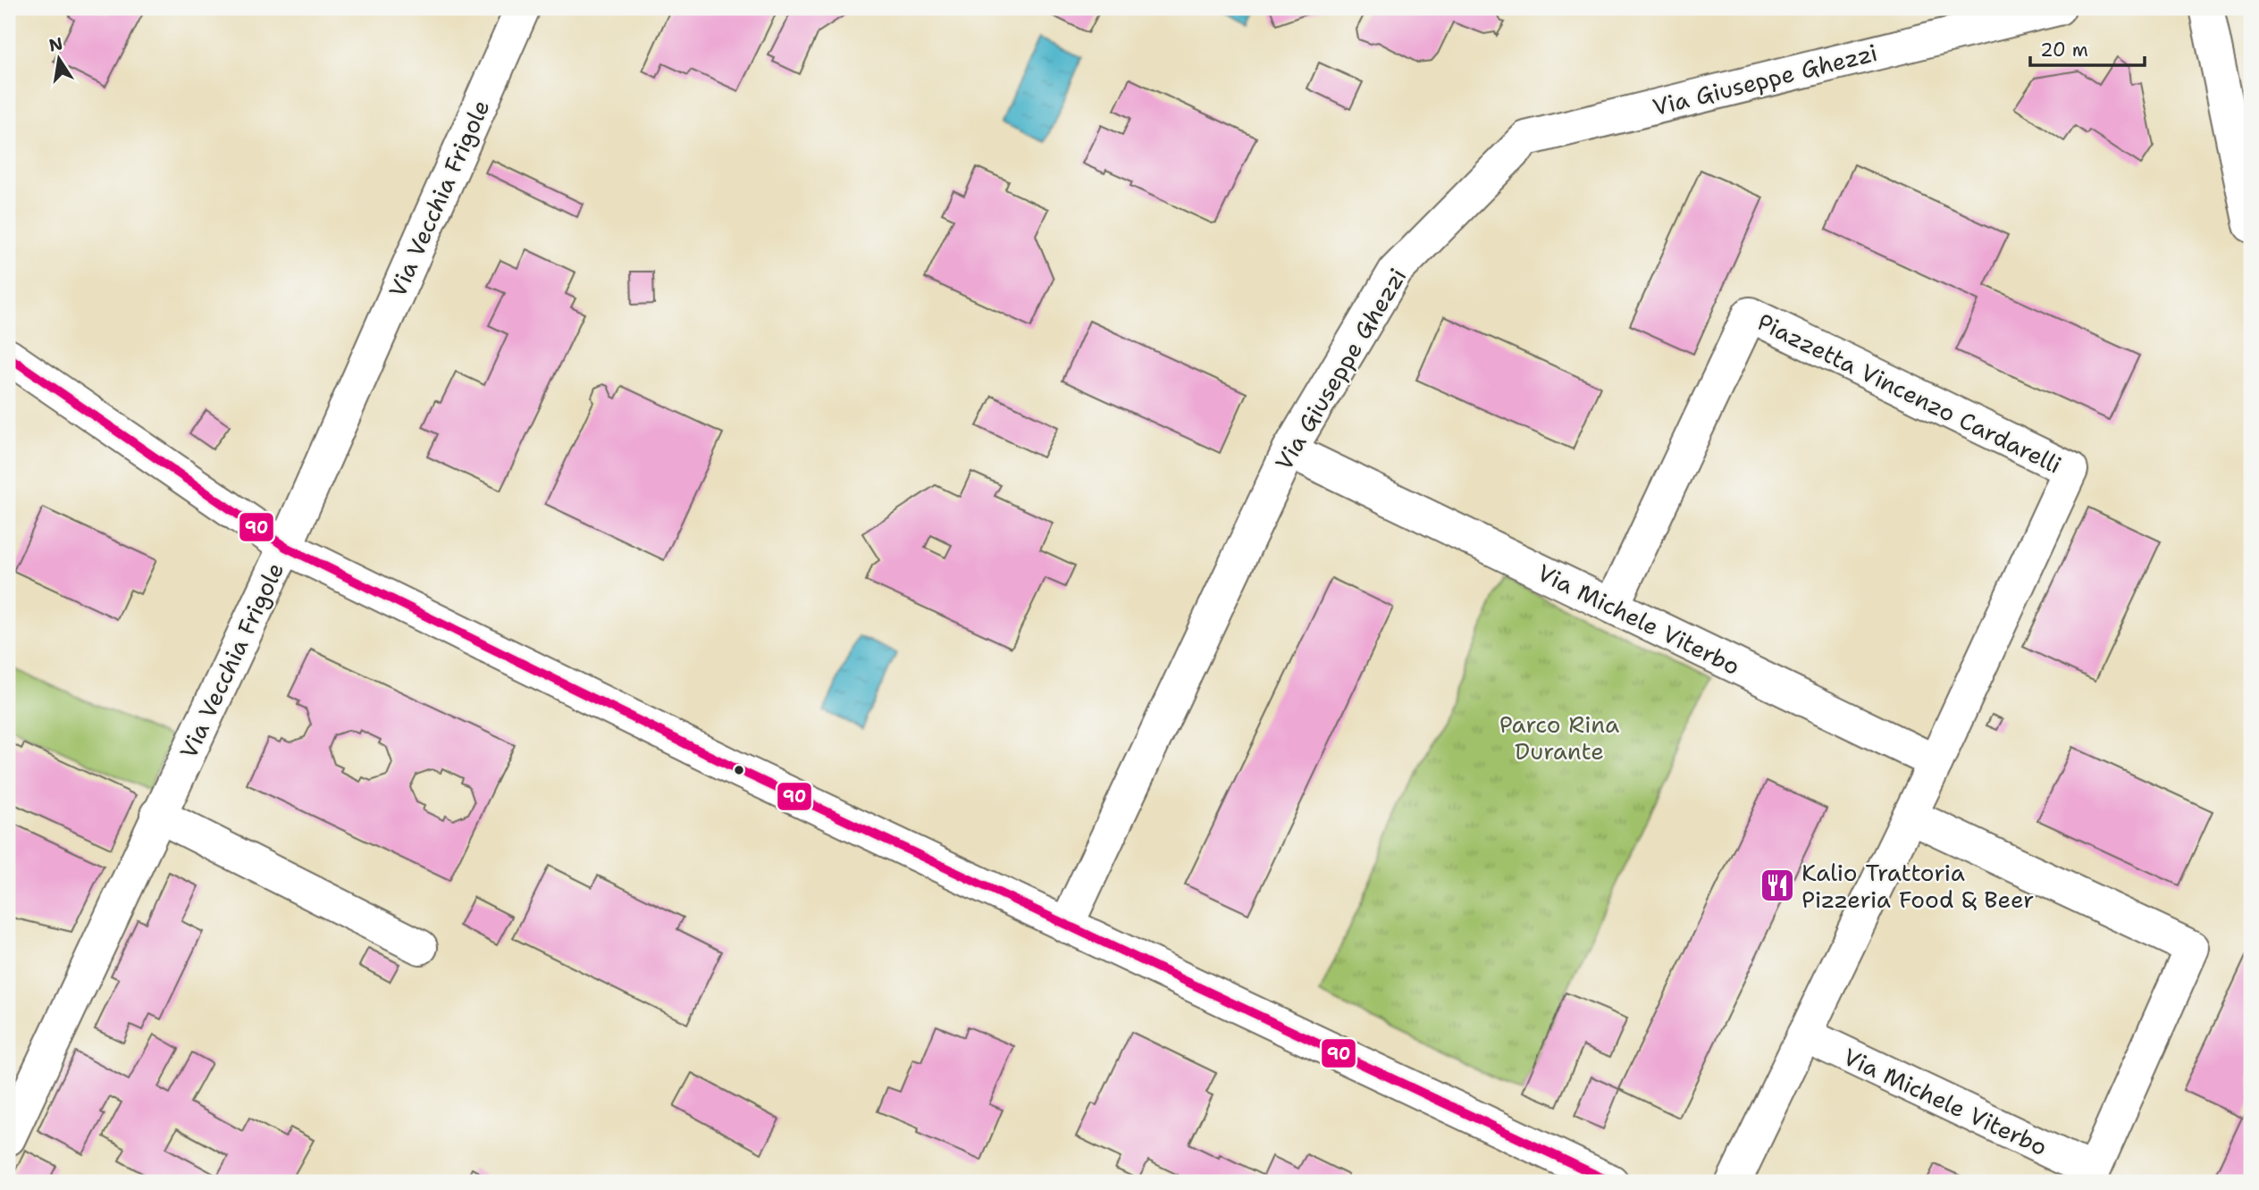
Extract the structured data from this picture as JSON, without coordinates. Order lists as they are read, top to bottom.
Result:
{
  "streets": {
    "street": [
      "Via Giuseppe Ghezzi",
      "Via Vecchia Frigole",
      "Piazzetta Vincenzo Cardarelli",
      "Via Michele Viterbo"
    ]
  },
  "crossings": [
    ["Via Giuseppe Ghezzi", "Via Michele Viterbo"],
    ["Piazzetta Vincenzo Cardarelli", "Via Michele Viterbo"]
  ],
  "parks": ["Parco Rina Durante"],
  "places": {
    "restaurant": ["Kalio Trattoria Pizzeria Food & Beer"]
  },
  "lines": ["transit line 90"],
  "scale_bar": "20 m",
  "north": "top"
}
